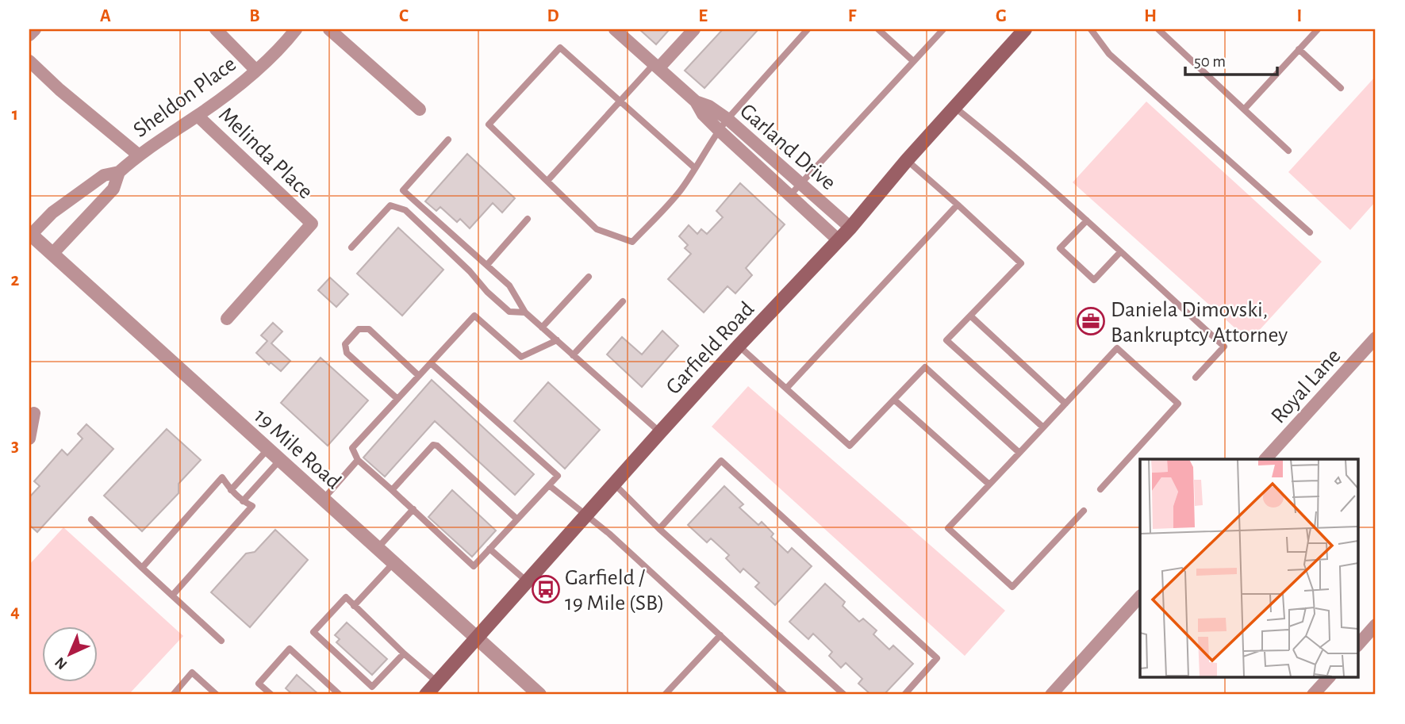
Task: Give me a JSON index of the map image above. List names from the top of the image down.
{
  "streets": {
    "main road": ["Garfield Road"],
    "street": [
      "Sheldon Place",
      "Garland Drive",
      "Melinda Place",
      "Royal Lane",
      "19 Mile Road"
    ]
  },
  "crossings": [
    ["Sheldon Place", "Melinda Place"],
    ["Sheldon Place", "19 Mile Road"],
    ["Garland Drive", "Garfield Road"],
    ["Garfield Road", "19 Mile Road"]
  ],
  "places": {
    "office": ["Daniela Dimovski, Bankruptcy Attorney"],
    "bus stop": ["Garfield / 19 Mile (SB)"]
  },
  "scale_bar": "50 m",
  "north": "bottom left",
  "grid": {
    "columns": [
      "A",
      "B",
      "C",
      "D",
      "E",
      "F",
      "G",
      "H",
      "I"
    ],
    "rows": [
      "1",
      "2",
      "3",
      "4"
    ]
  }
}
